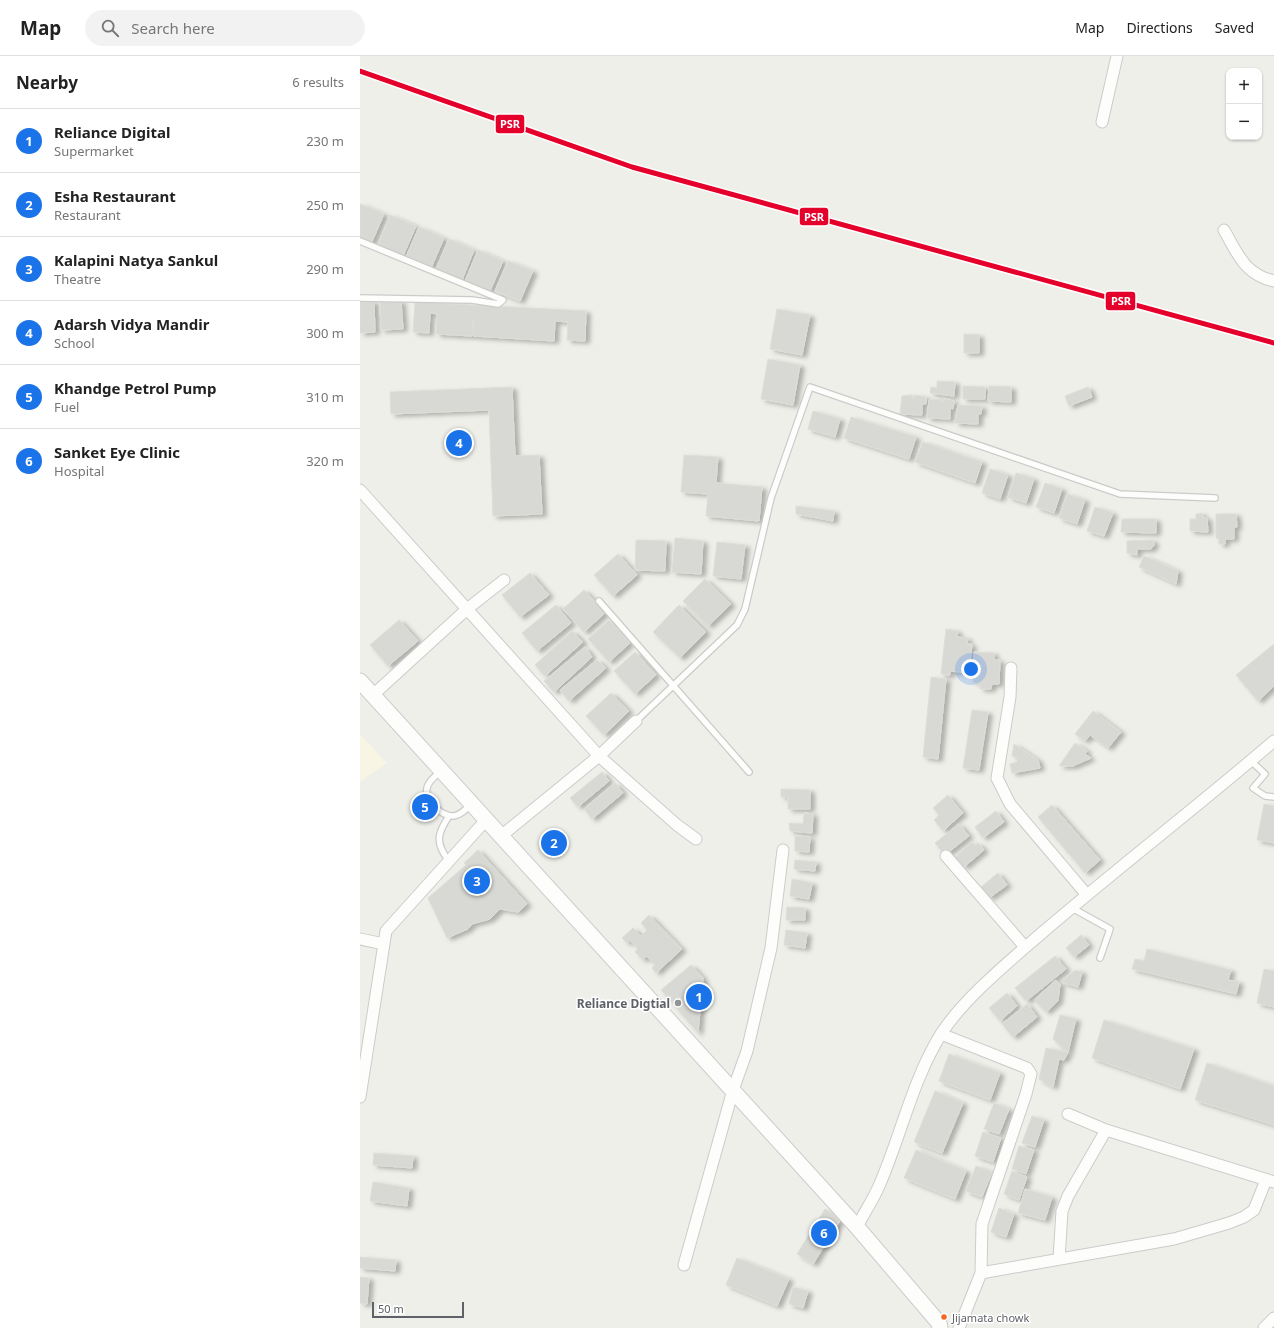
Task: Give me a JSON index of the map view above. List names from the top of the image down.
{
  "places": ["Reliance Digtial", "Jijamata chowk"],
  "lines": ["transit line PSR"],
  "scale_bar": "50 m",
  "page": {
    "header": "Map",
    "search": "Search here",
    "nav": ["Map", "Directions", "Saved"],
    "heading": ["Nearby", "6 results"],
    "map_buttons": ["+", "−"],
    "list": [
      {
        "mark": "1",
        "name": "Reliance Digital",
        "note": "Supermarket",
        "value": "230 m"
      },
      {
        "mark": "2",
        "name": "Esha Restaurant",
        "note": "Restaurant",
        "value": "250 m"
      },
      {
        "mark": "3",
        "name": "Kalapini Natya Sankul",
        "note": "Theatre",
        "value": "290 m"
      },
      {
        "mark": "4",
        "name": "Adarsh Vidya Mandir",
        "note": "School",
        "value": "300 m"
      },
      {
        "mark": "5",
        "name": "Khandge Petrol Pump",
        "note": "Fuel",
        "value": "310 m"
      },
      {
        "mark": "6",
        "name": "Sanket Eye Clinic",
        "note": "Hospital",
        "value": "320 m"
      }
    ],
    "pins": [
      "4",
      "5",
      "2",
      "3",
      "1",
      "6"
    ],
    "scale": "50 m"
  }
}
